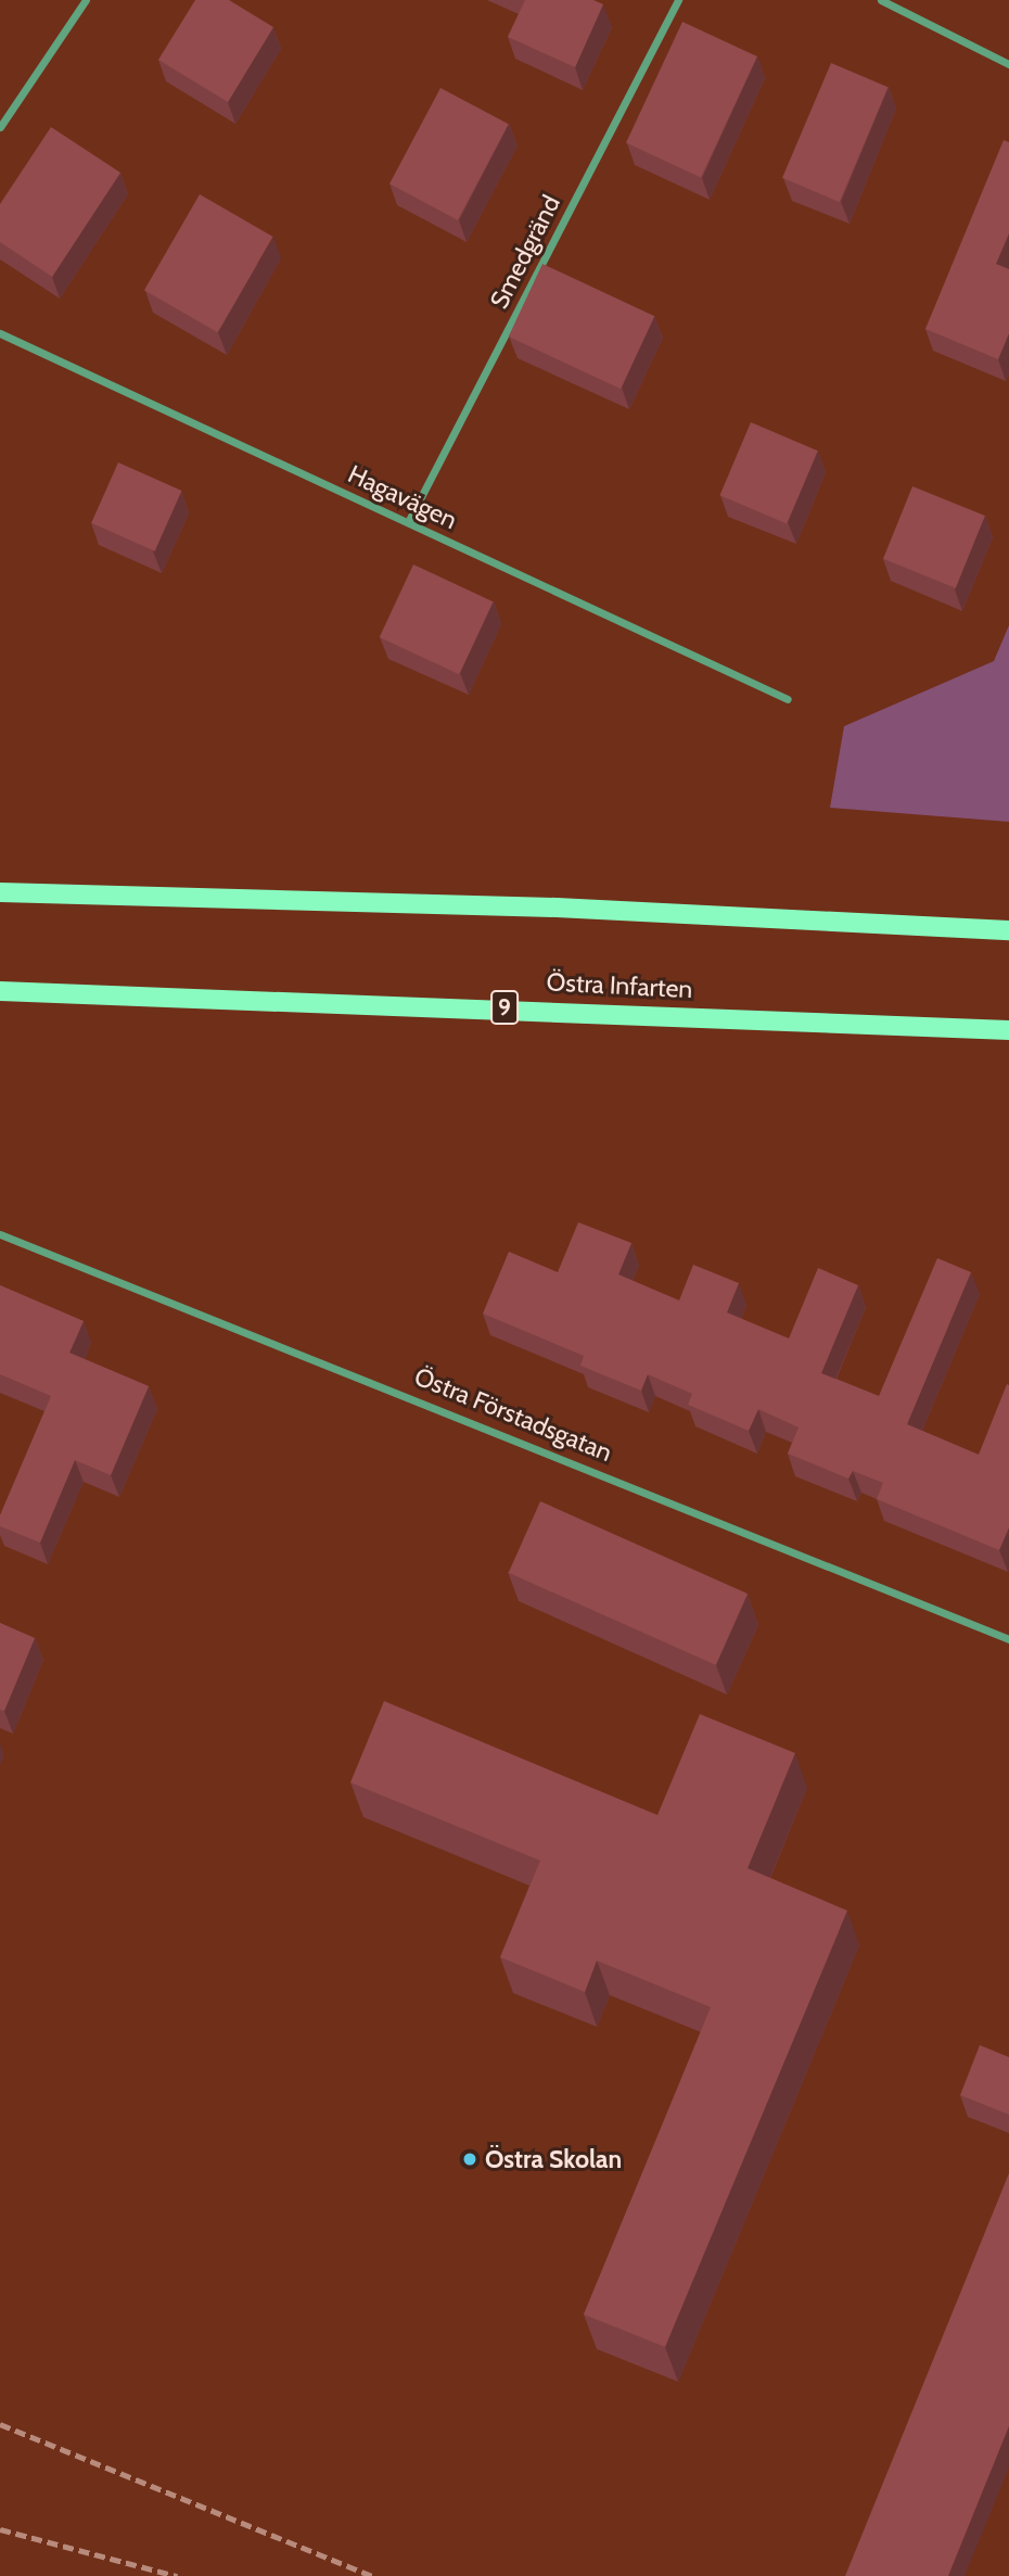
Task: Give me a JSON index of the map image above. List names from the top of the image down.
{
  "streets": {
    "main road": ["Östra Infarten", "9"],
    "street": ["Smedgränd", "Hagavägen", "Östra Förstadsgatan"]
  },
  "crossings": [
    ["Smedgränd", "Hagavägen"]
  ],
  "places": ["Östra Skolan"]
}
